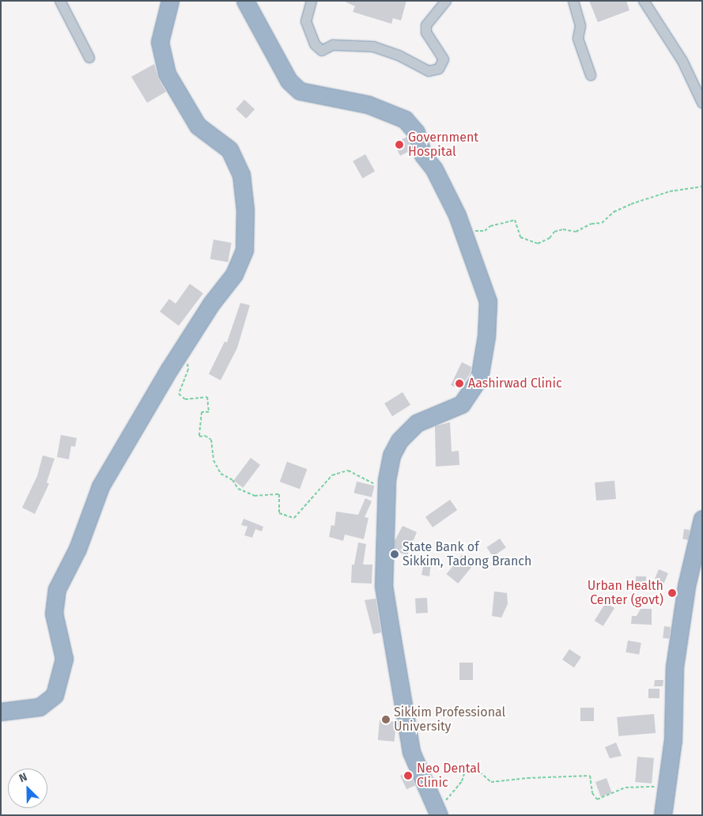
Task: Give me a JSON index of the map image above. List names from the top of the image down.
{
  "places": [
    "Government Hospital",
    "Aashirwad Clinic",
    "State Bank of Sikkim, Tadong Branch",
    "Urban Health Center (govt)",
    "Sikkim Professional University",
    "Neo Dental Clinic"
  ],
  "north": "top left"
}
